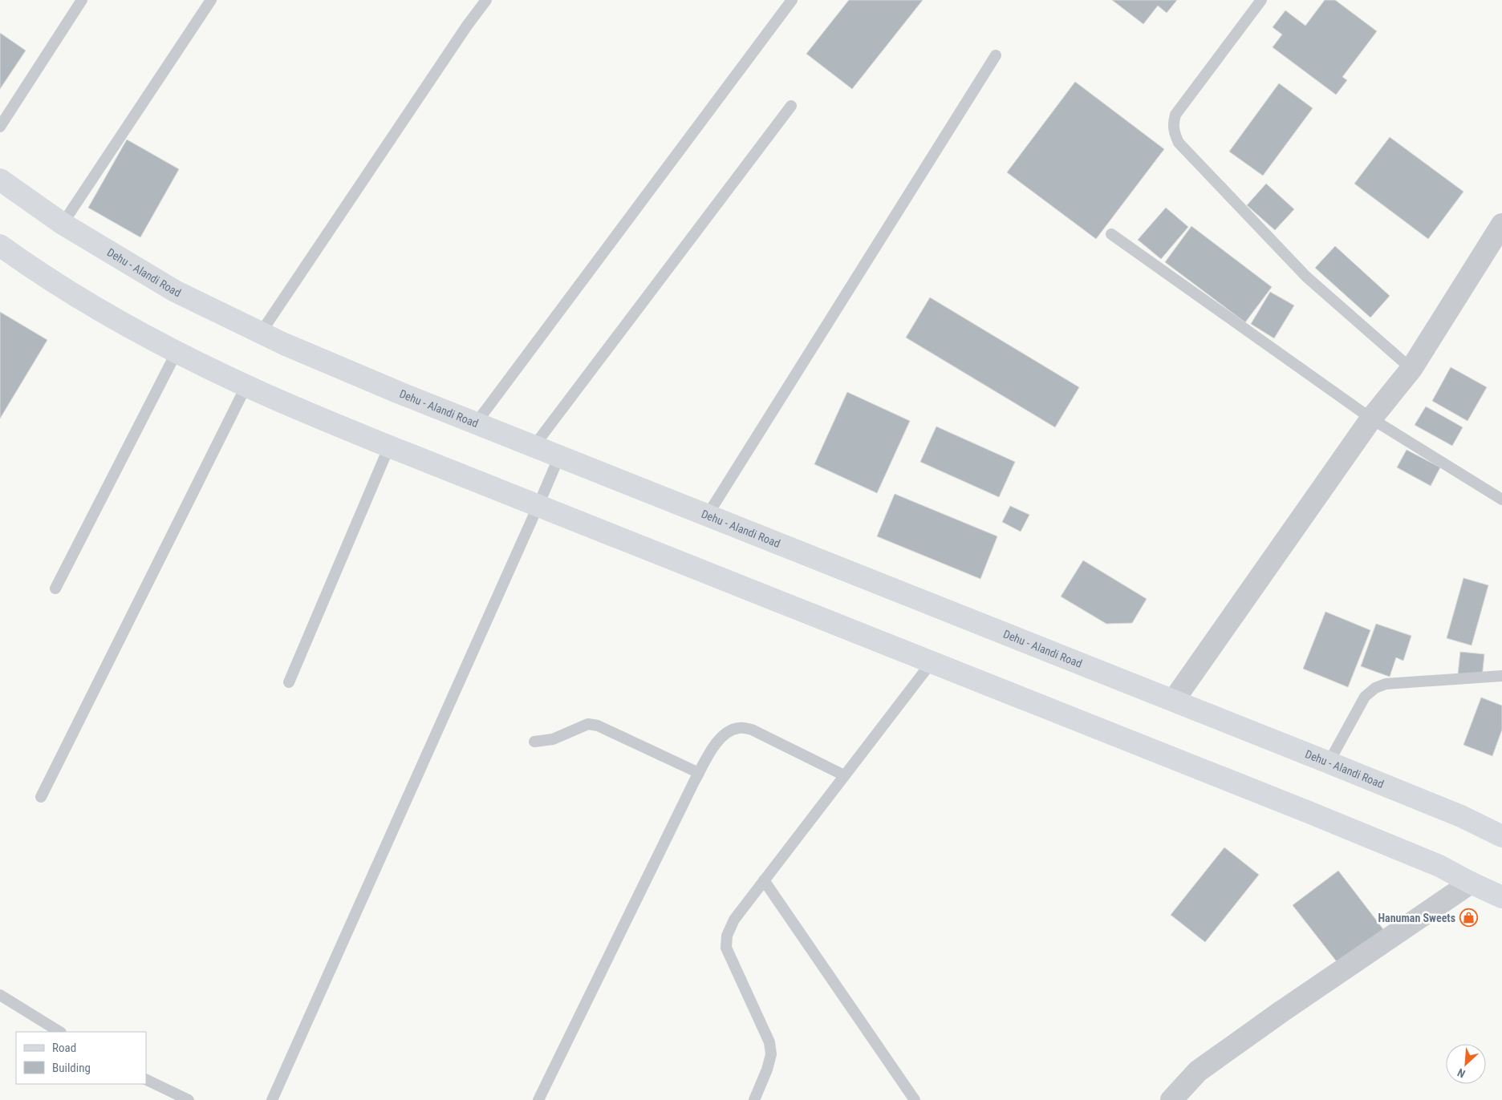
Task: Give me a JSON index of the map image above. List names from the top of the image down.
{
  "streets": {
    "main road": ["Dehu - Alandi Road"]
  },
  "places": {
    "shop": ["Hanuman Sweets"]
  },
  "legend": ["Road", "Building"],
  "north": "bottom left"
}
